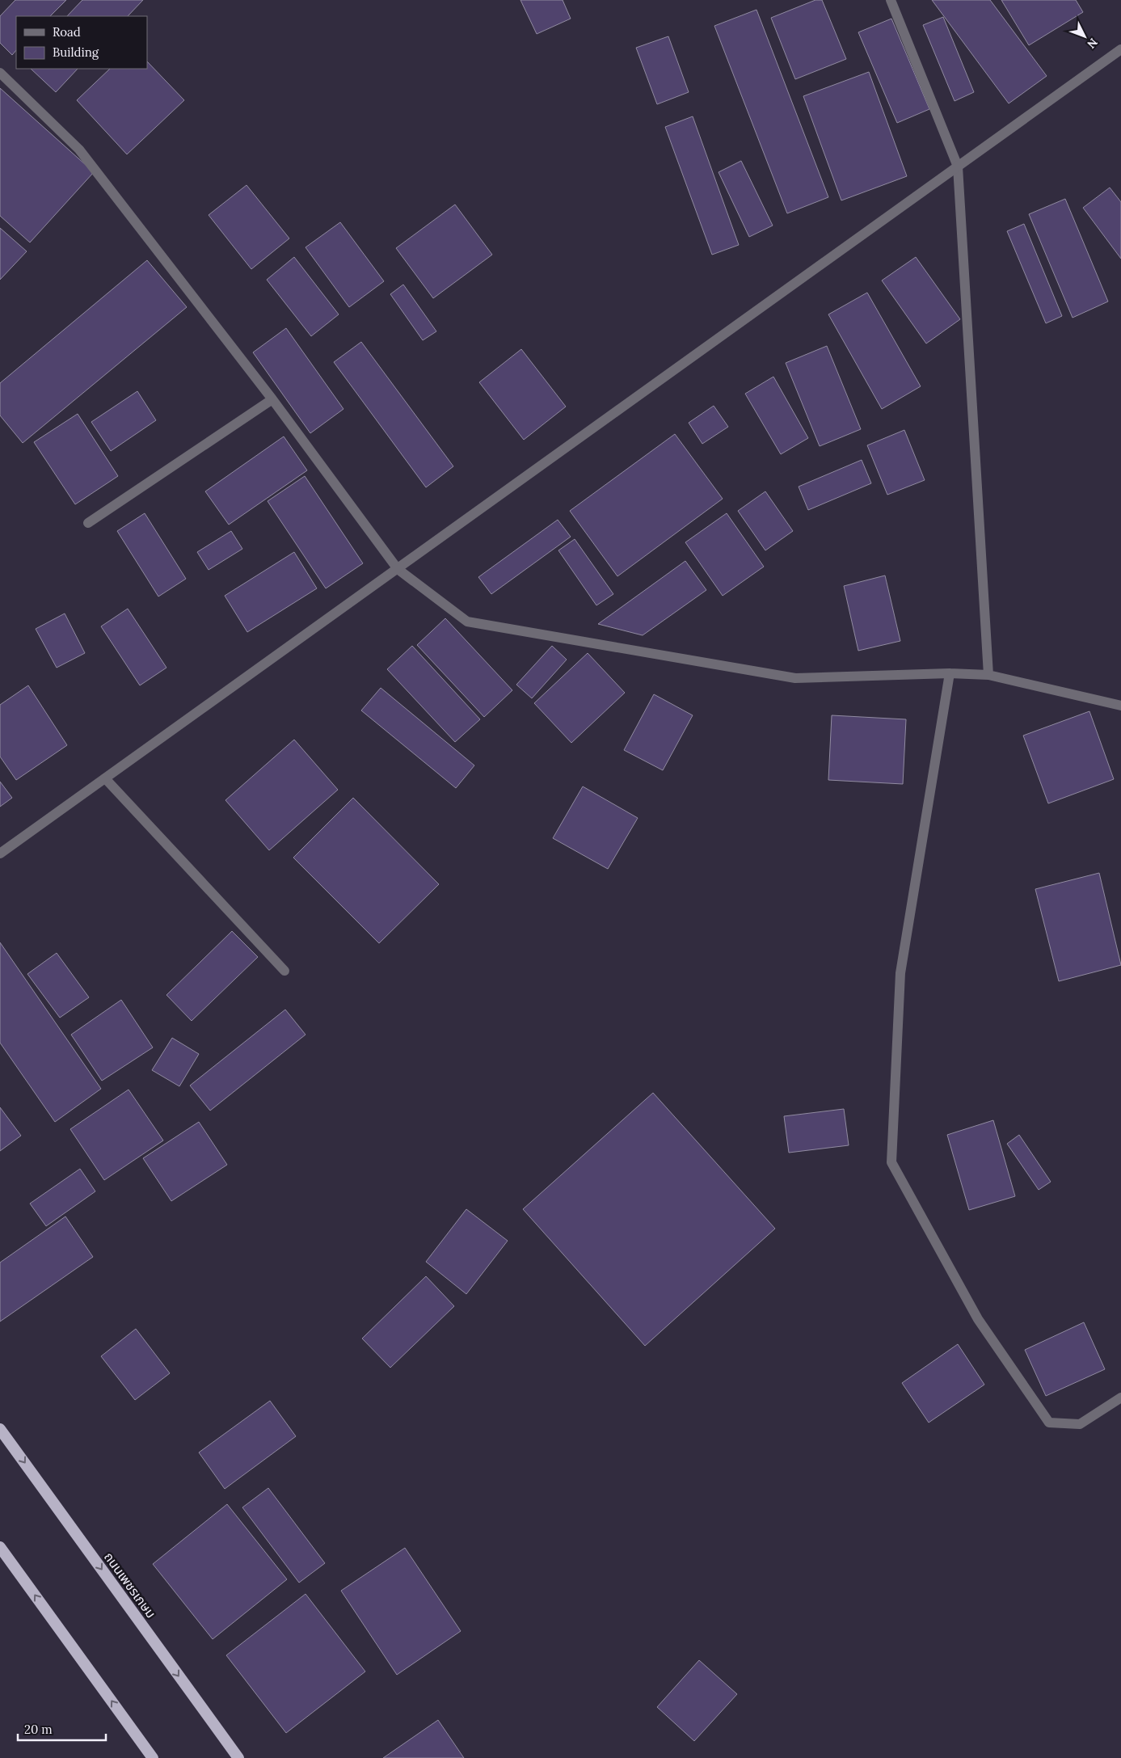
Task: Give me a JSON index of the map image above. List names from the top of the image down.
{
  "streets": {
    "highway": ["ถนนเพชรเกษม"]
  },
  "legend": ["Road", "Building"],
  "scale_bar": "20 m",
  "north": "bottom right"
}
